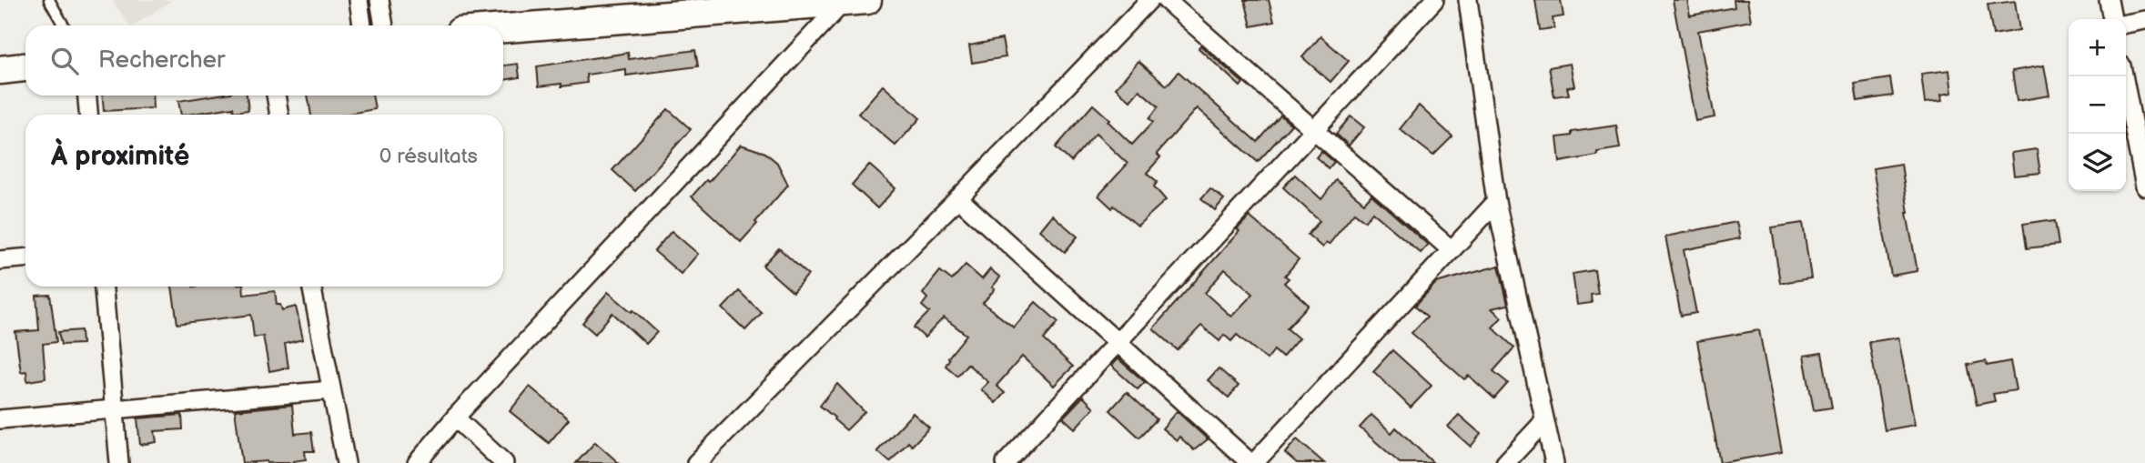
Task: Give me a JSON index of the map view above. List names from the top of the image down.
{
  "page": {
    "map_buttons": ["+", "−"],
    "search": "Rechercher",
    "heading": ["À proximité", "0 résultats"]
  }
}
